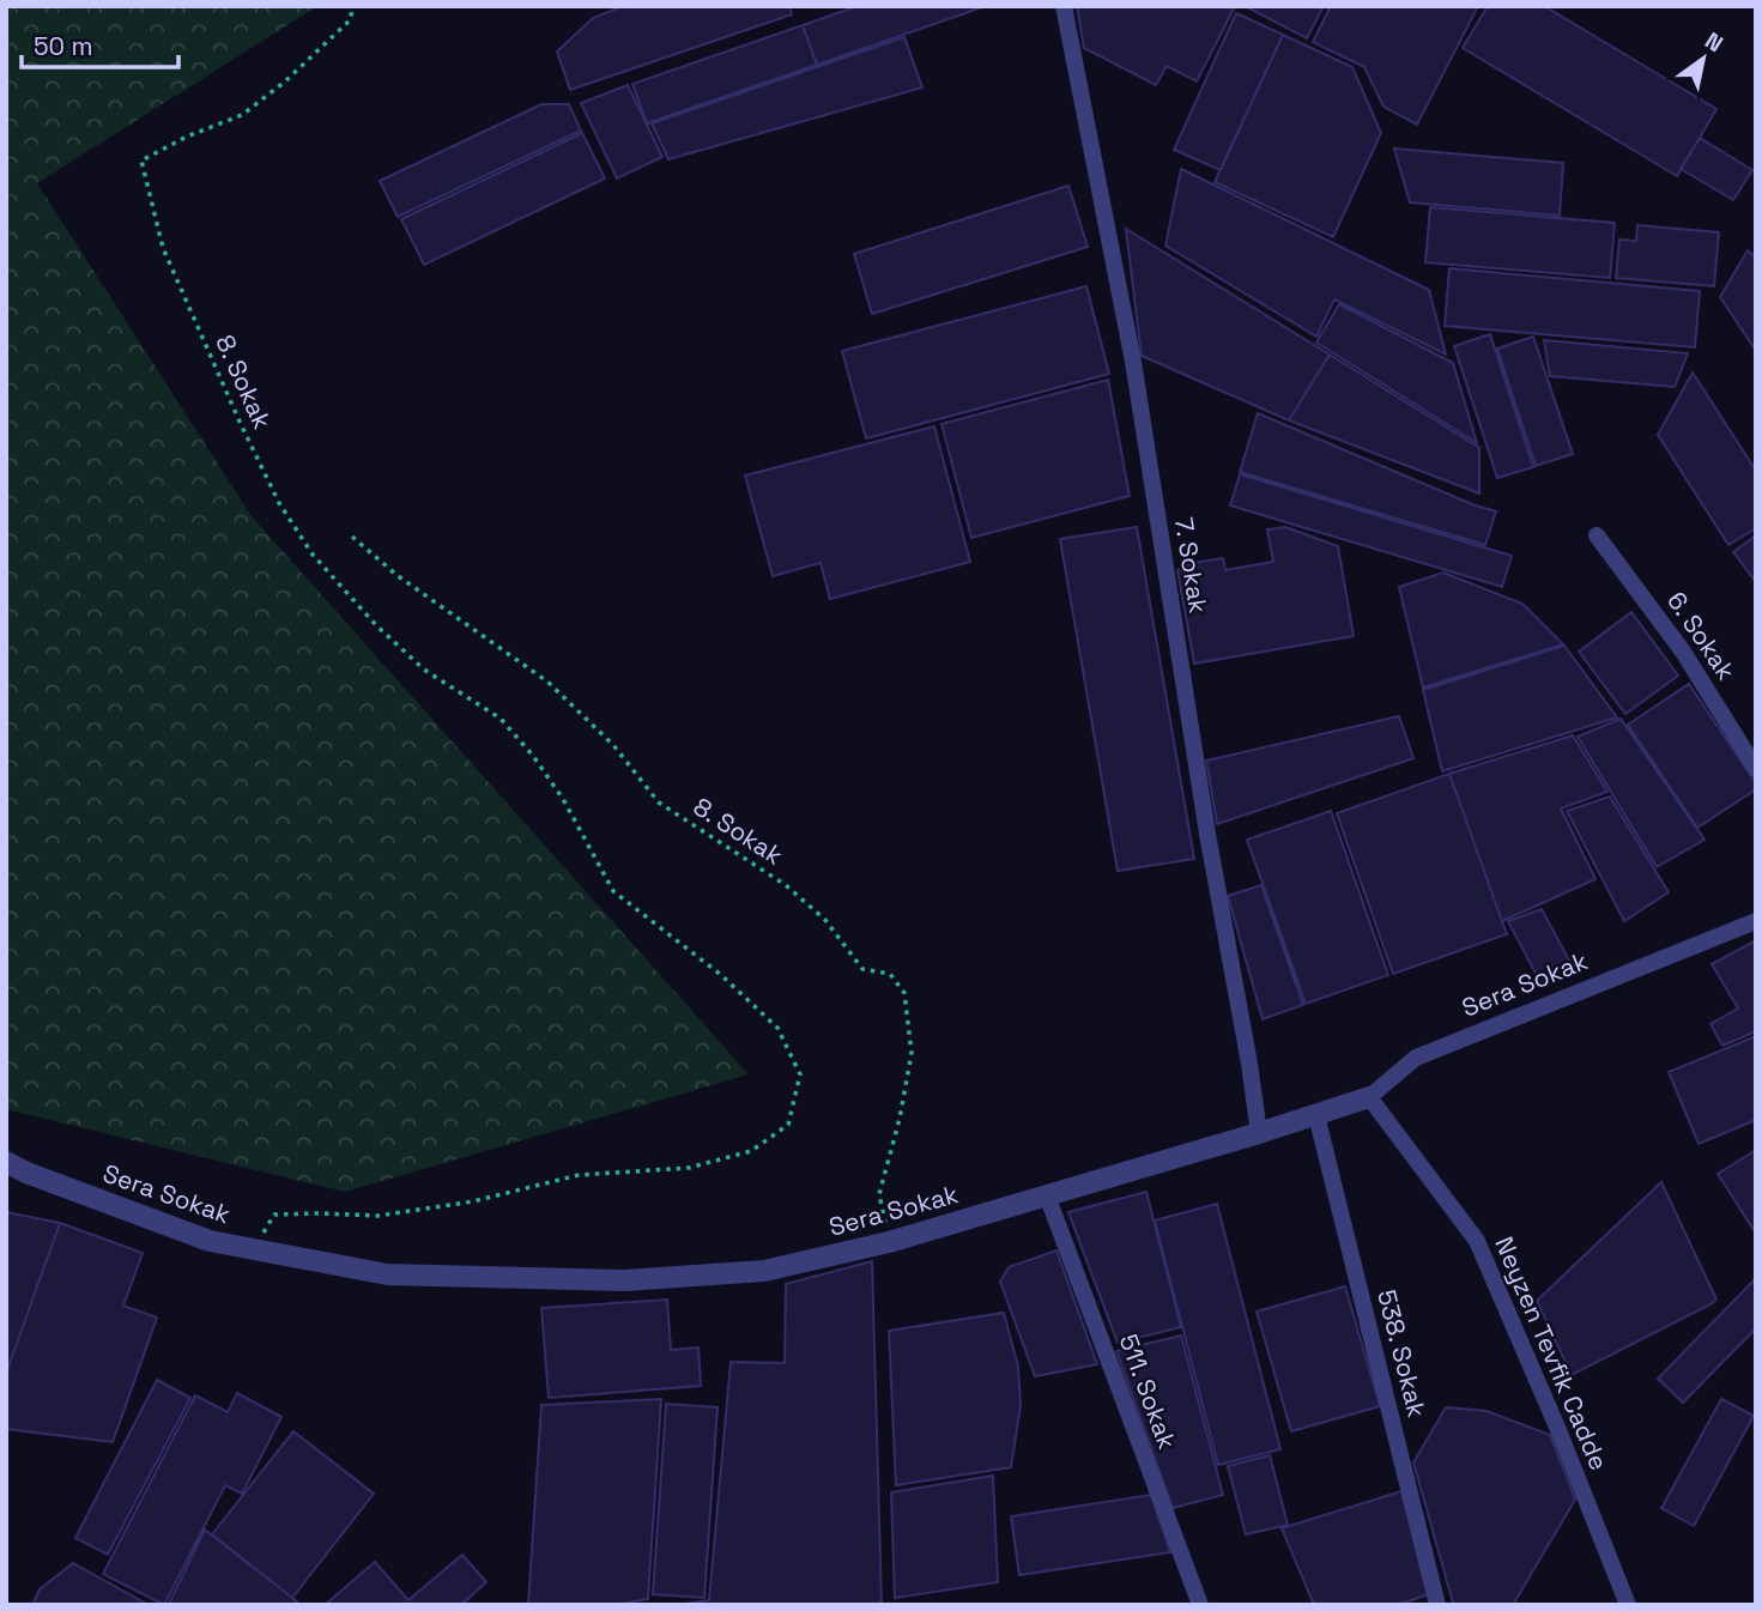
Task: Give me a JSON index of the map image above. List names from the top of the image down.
{
  "streets": {
    "street": [
      "7. Sokak",
      "6. Sokak",
      "Sera Sokak",
      "538. Sokak",
      "Neyzen Tevfik Cadde",
      "511. Sokak"
    ],
    "path": ["8. Sokak"]
  },
  "crossings": [
    ["8. Sokak", "Sera Sokak"],
    ["7. Sokak", "Sera Sokak"],
    ["Sera Sokak", "538. Sokak"],
    ["Sera Sokak", "Neyzen Tevfik Cadde"],
    ["Sera Sokak", "511. Sokak"]
  ],
  "scale_bar": "50 m",
  "north": "top right"
}
